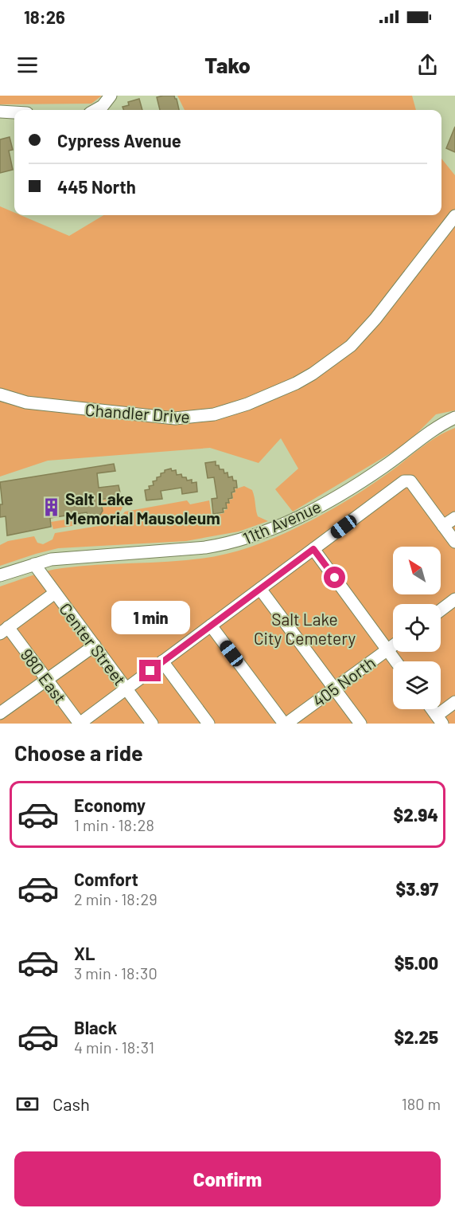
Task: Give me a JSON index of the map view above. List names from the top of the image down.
{
  "streets": {
    "street": [
      "Chandler Drive",
      "11th Avenue",
      "Center Street",
      "980 East",
      "405 North"
    ]
  },
  "crossings": [
    ["11th Avenue", "Center Street"]
  ],
  "parks": ["Salt Lake City Cemetery"],
  "places": {
    "building": ["Salt Lake Memorial Mausoleum"]
  },
  "north": "top left",
  "page": {
    "status": "18:26",
    "header": "Tako",
    "banner": ["Cypress Avenue", "445 North"],
    "bubble": "1 min",
    "heading": "Choose a ride",
    "list": [
      {
        "name": "Economy",
        "note": "1 min · 18:28",
        "value": "$2.94"
      },
      {
        "name": "Comfort",
        "note": "2 min · 18:29",
        "value": "$3.97"
      },
      {
        "name": "XL",
        "note": "3 min · 18:30",
        "value": "$5.00"
      },
      {
        "name": "Black",
        "note": "4 min · 18:31",
        "value": "$2.25"
      }
    ],
    "pay": ["Cash", "180 m"],
    "buttons": "Confirm"
  }
}
